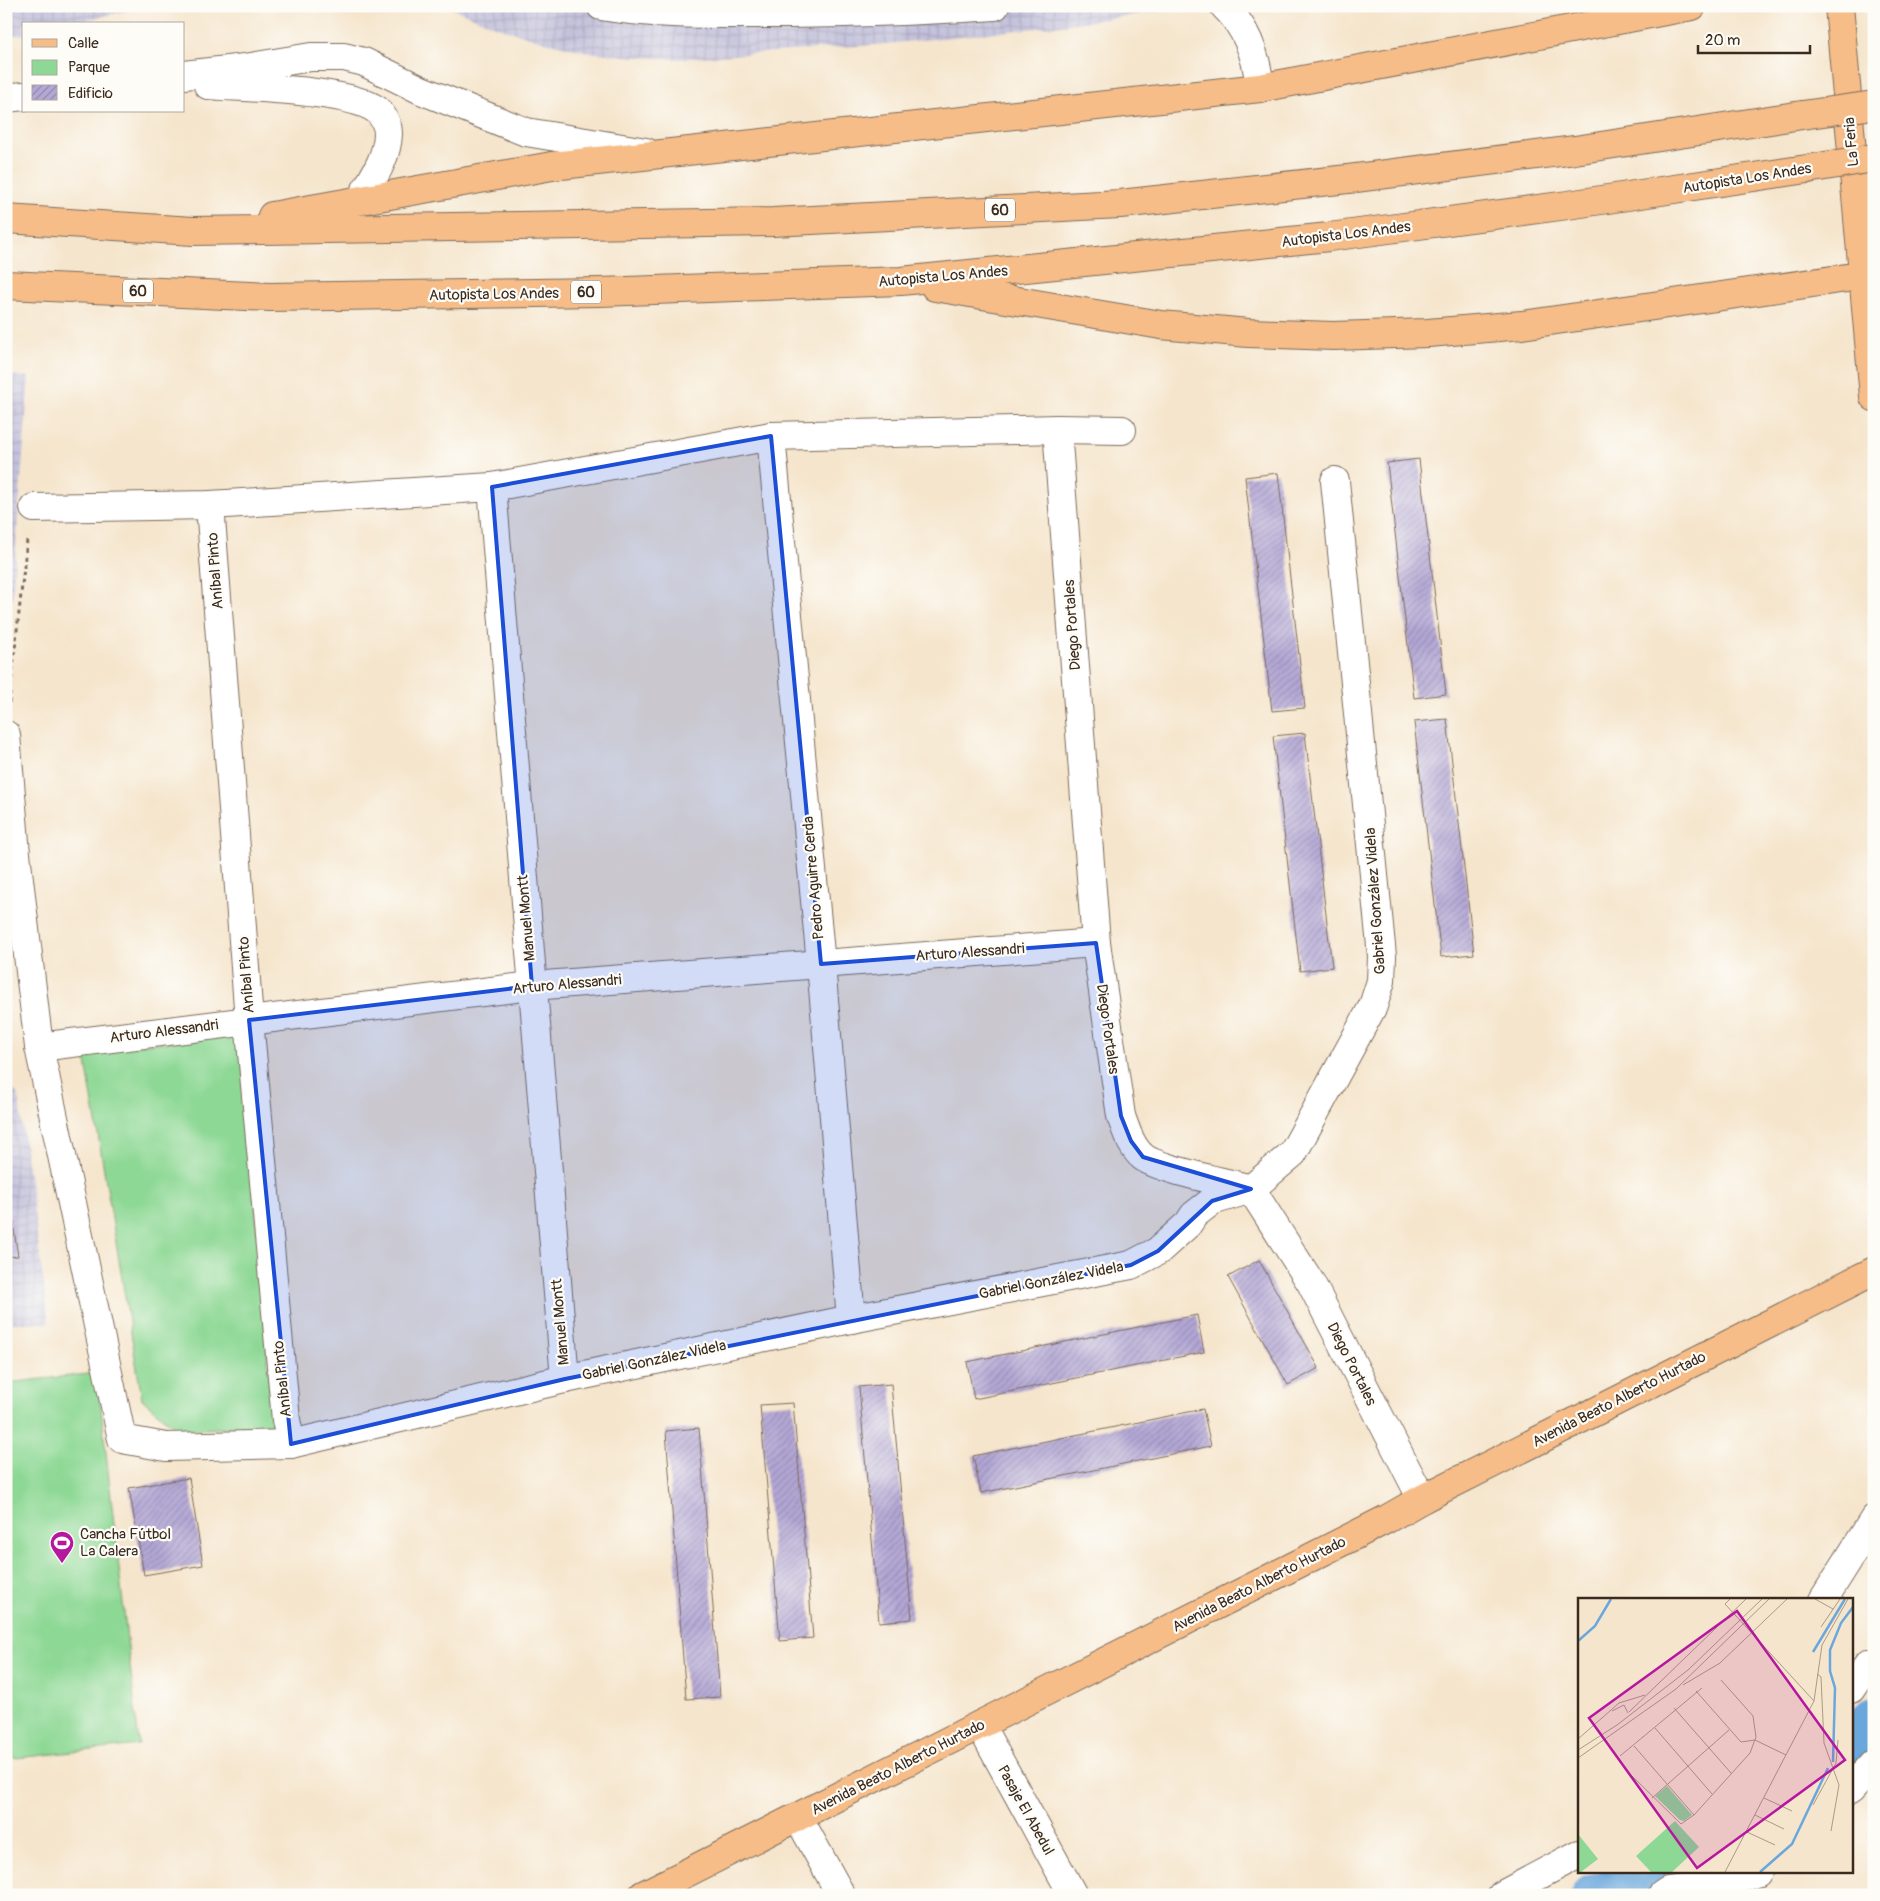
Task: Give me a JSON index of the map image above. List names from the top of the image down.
{
  "streets": {
    "main road": [
      "La Feria",
      "Autopista Los Andes",
      "60",
      "Avenida Beato Alberto Hurtado"
    ],
    "street": [
      "Aníbal Pinto",
      "Diego Portales",
      "Pedro Aguirre Cerda",
      "Gabriel González Videla",
      "Manuel Montt",
      "Arturo Alessandri",
      "Pasaje El Abedul"
    ]
  },
  "crossings": [
    ["Aníbal Pinto", "Gabriel González Videla"],
    ["Aníbal Pinto", "Arturo Alessandri"],
    ["Diego Portales", "Gabriel González Videla"],
    ["Diego Portales", "Arturo Alessandri"],
    ["Diego Portales", "Avenida Beato Alberto Hurtado"],
    ["Pedro Aguirre Cerda", "Gabriel González Videla"],
    ["Pedro Aguirre Cerda", "Arturo Alessandri"],
    ["Gabriel González Videla", "Manuel Montt"],
    ["Gabriel González Videla", "Arturo Alessandri"],
    ["Manuel Montt", "Arturo Alessandri"],
    ["Avenida Beato Alberto Hurtado", "Pasaje El Abedul"]
  ],
  "places": {
    "sports": ["Cancha Fútbol La Calera"]
  },
  "legend": ["Calle", "Parque", "Edificio"],
  "scale_bar": "20 m"
}
